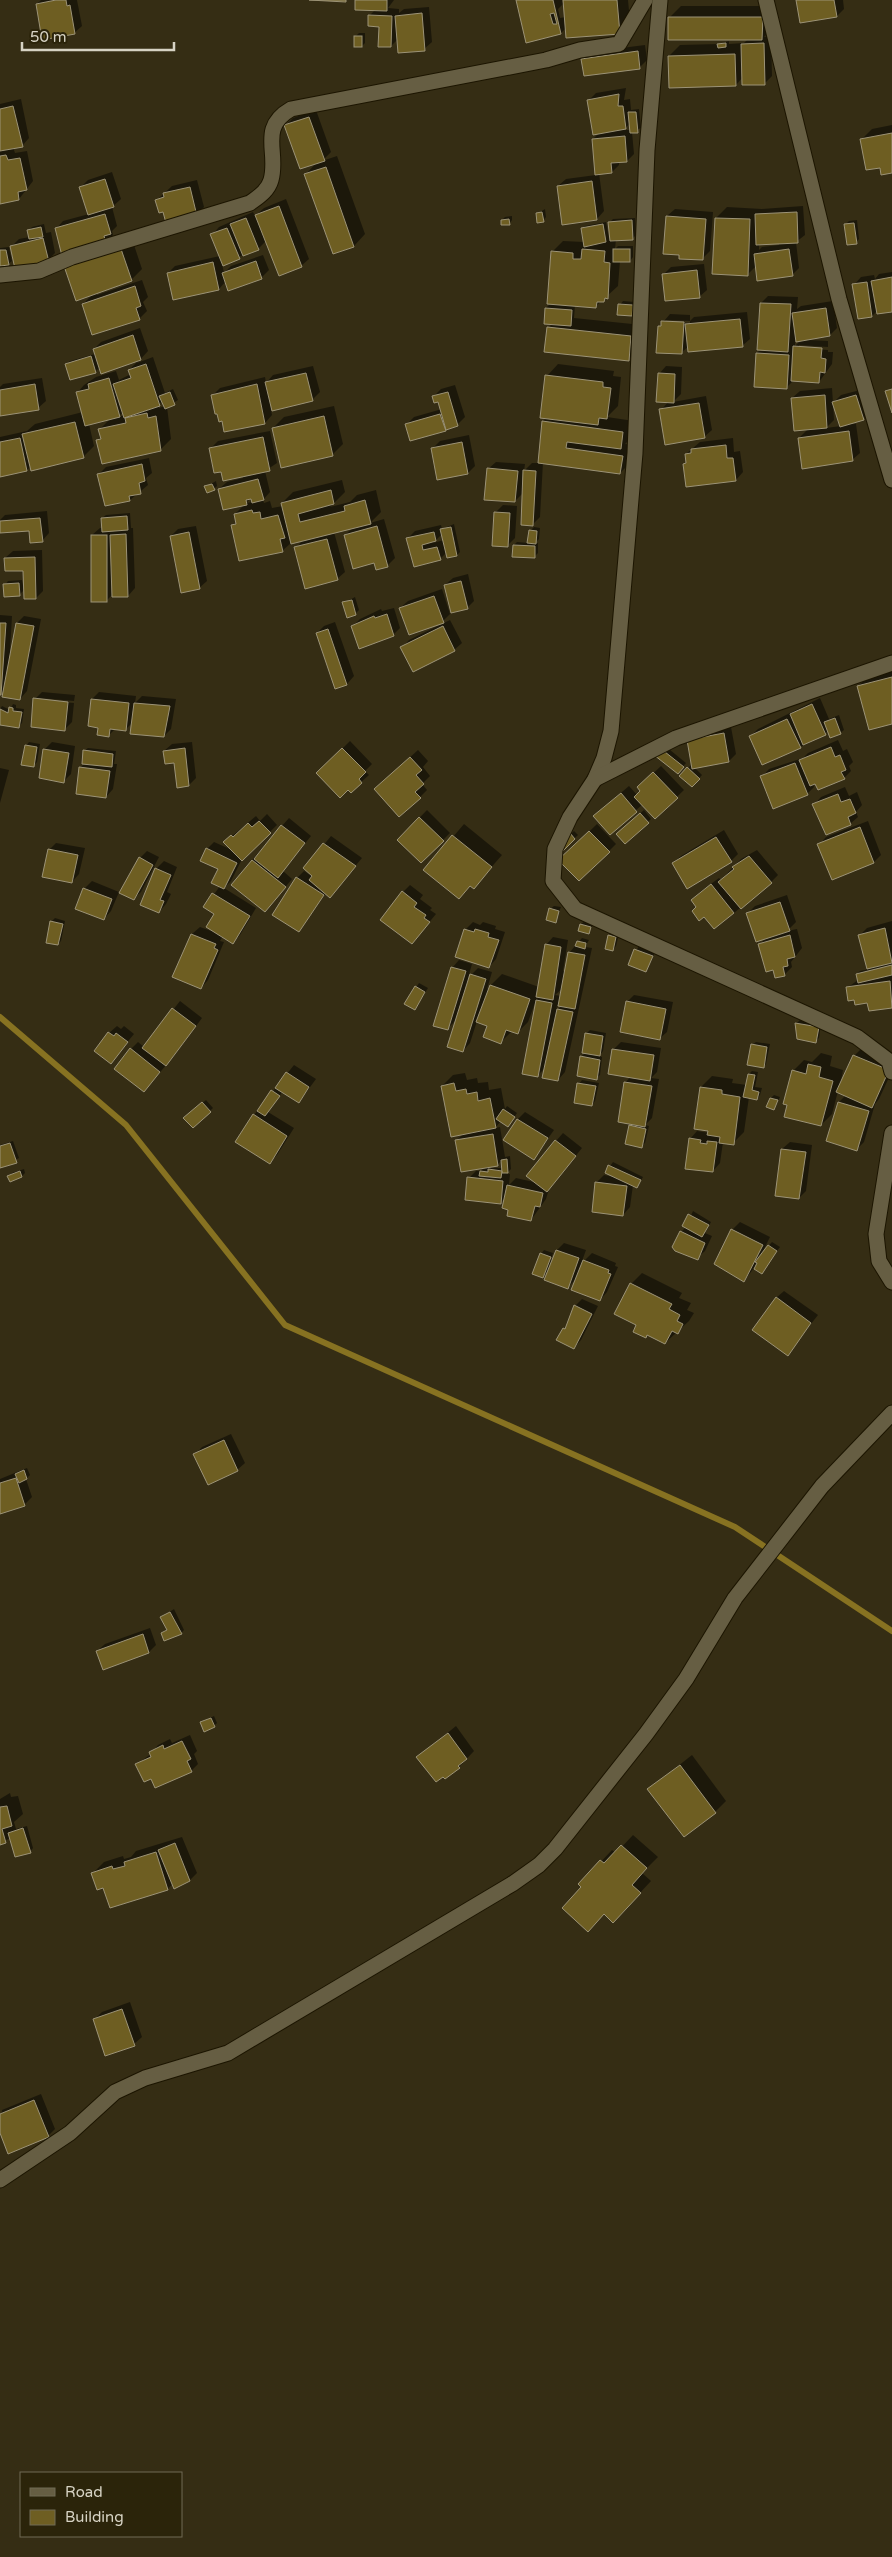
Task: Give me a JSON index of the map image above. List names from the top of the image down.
{
  "legend": ["Road", "Building"],
  "scale_bar": "50 m"
}
